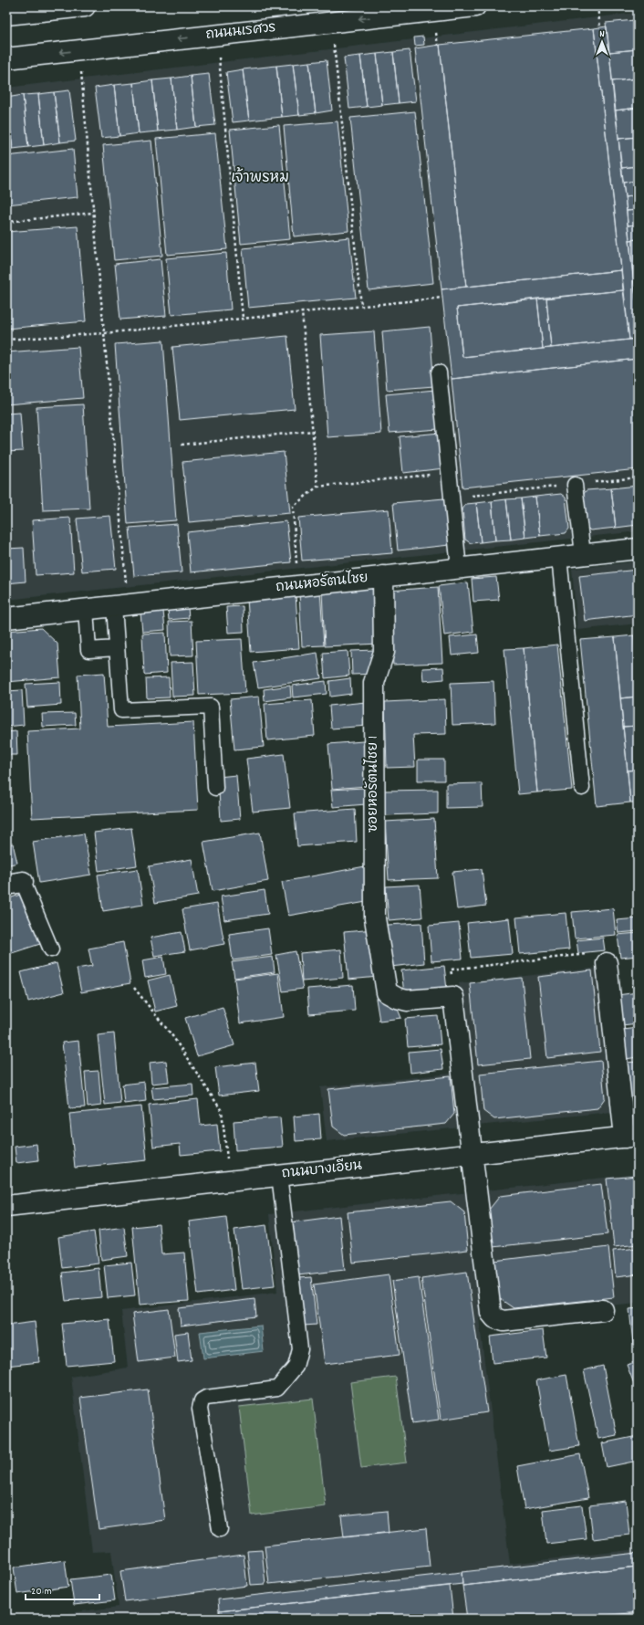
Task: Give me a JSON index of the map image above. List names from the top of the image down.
{
  "streets": {
    "street": [
      "ถนนนเรศวร",
      "ถนนหอรัตนไชย",
      "ซอยหอรัตนไชย 1",
      "ถนนบางเอียน"
    ]
  },
  "crossings": [
    ["ถนนหอรัตนไชย", "ซอยหอรัตนไชย 1"]
  ],
  "one_way": ["ถนนนเรศวร"],
  "districts": ["เจ้าพรหม"],
  "scale_bar": "20 m",
  "north": "top"
}
